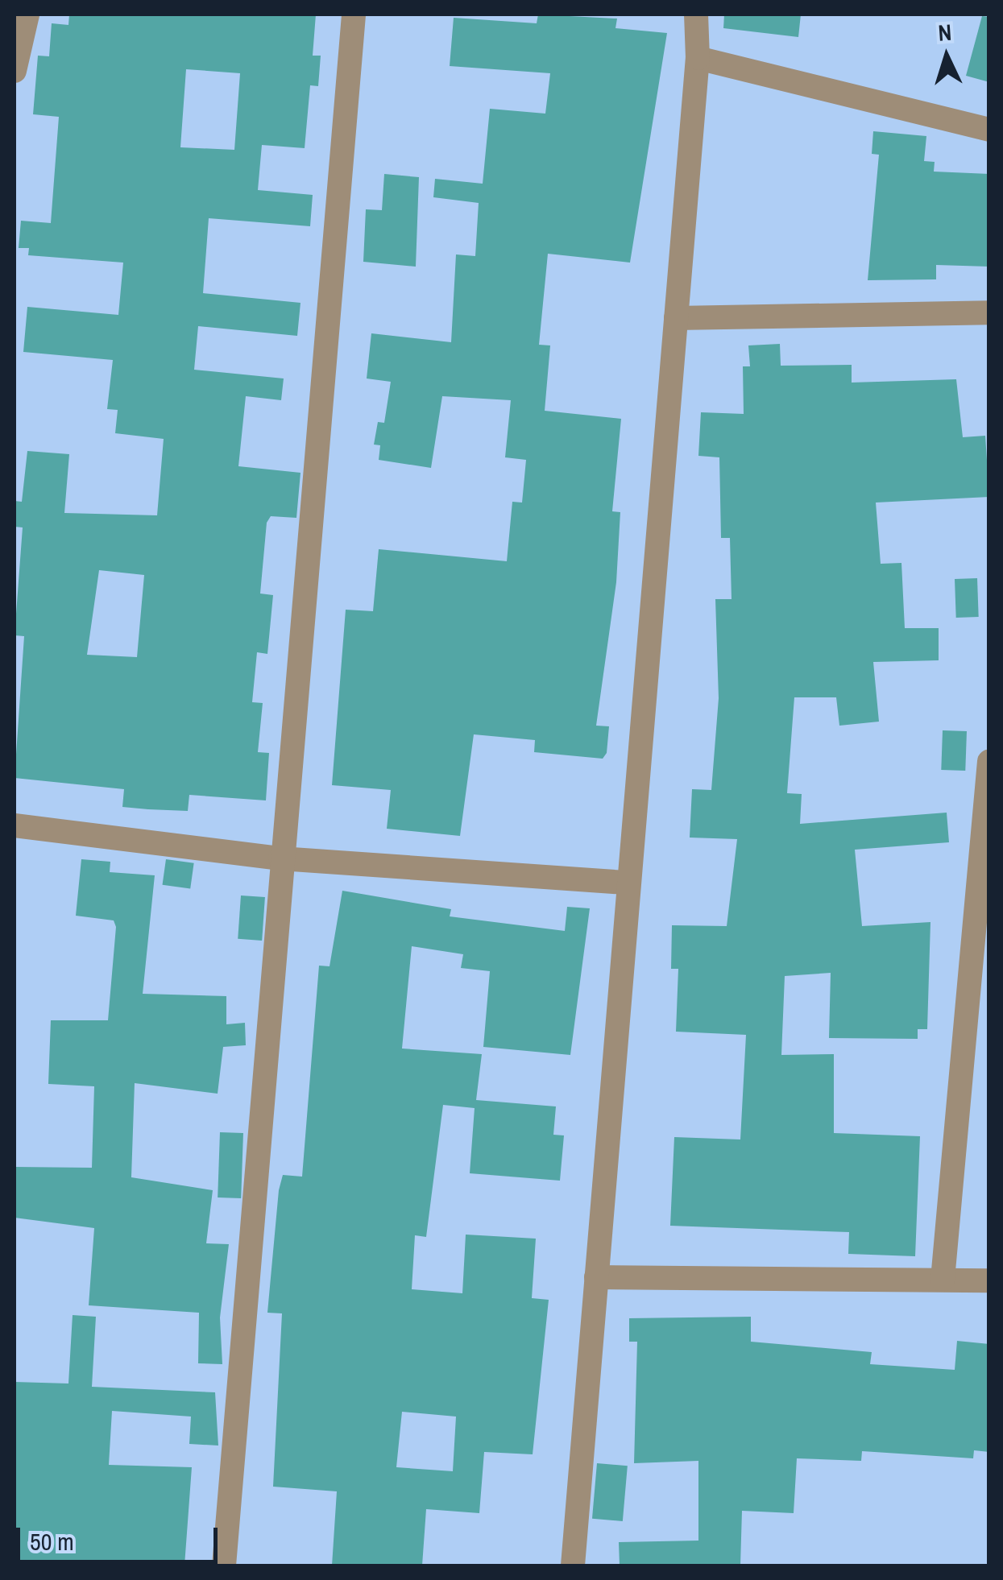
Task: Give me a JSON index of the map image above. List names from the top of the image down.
{
  "scale_bar": "50 m",
  "north": "top"
}
